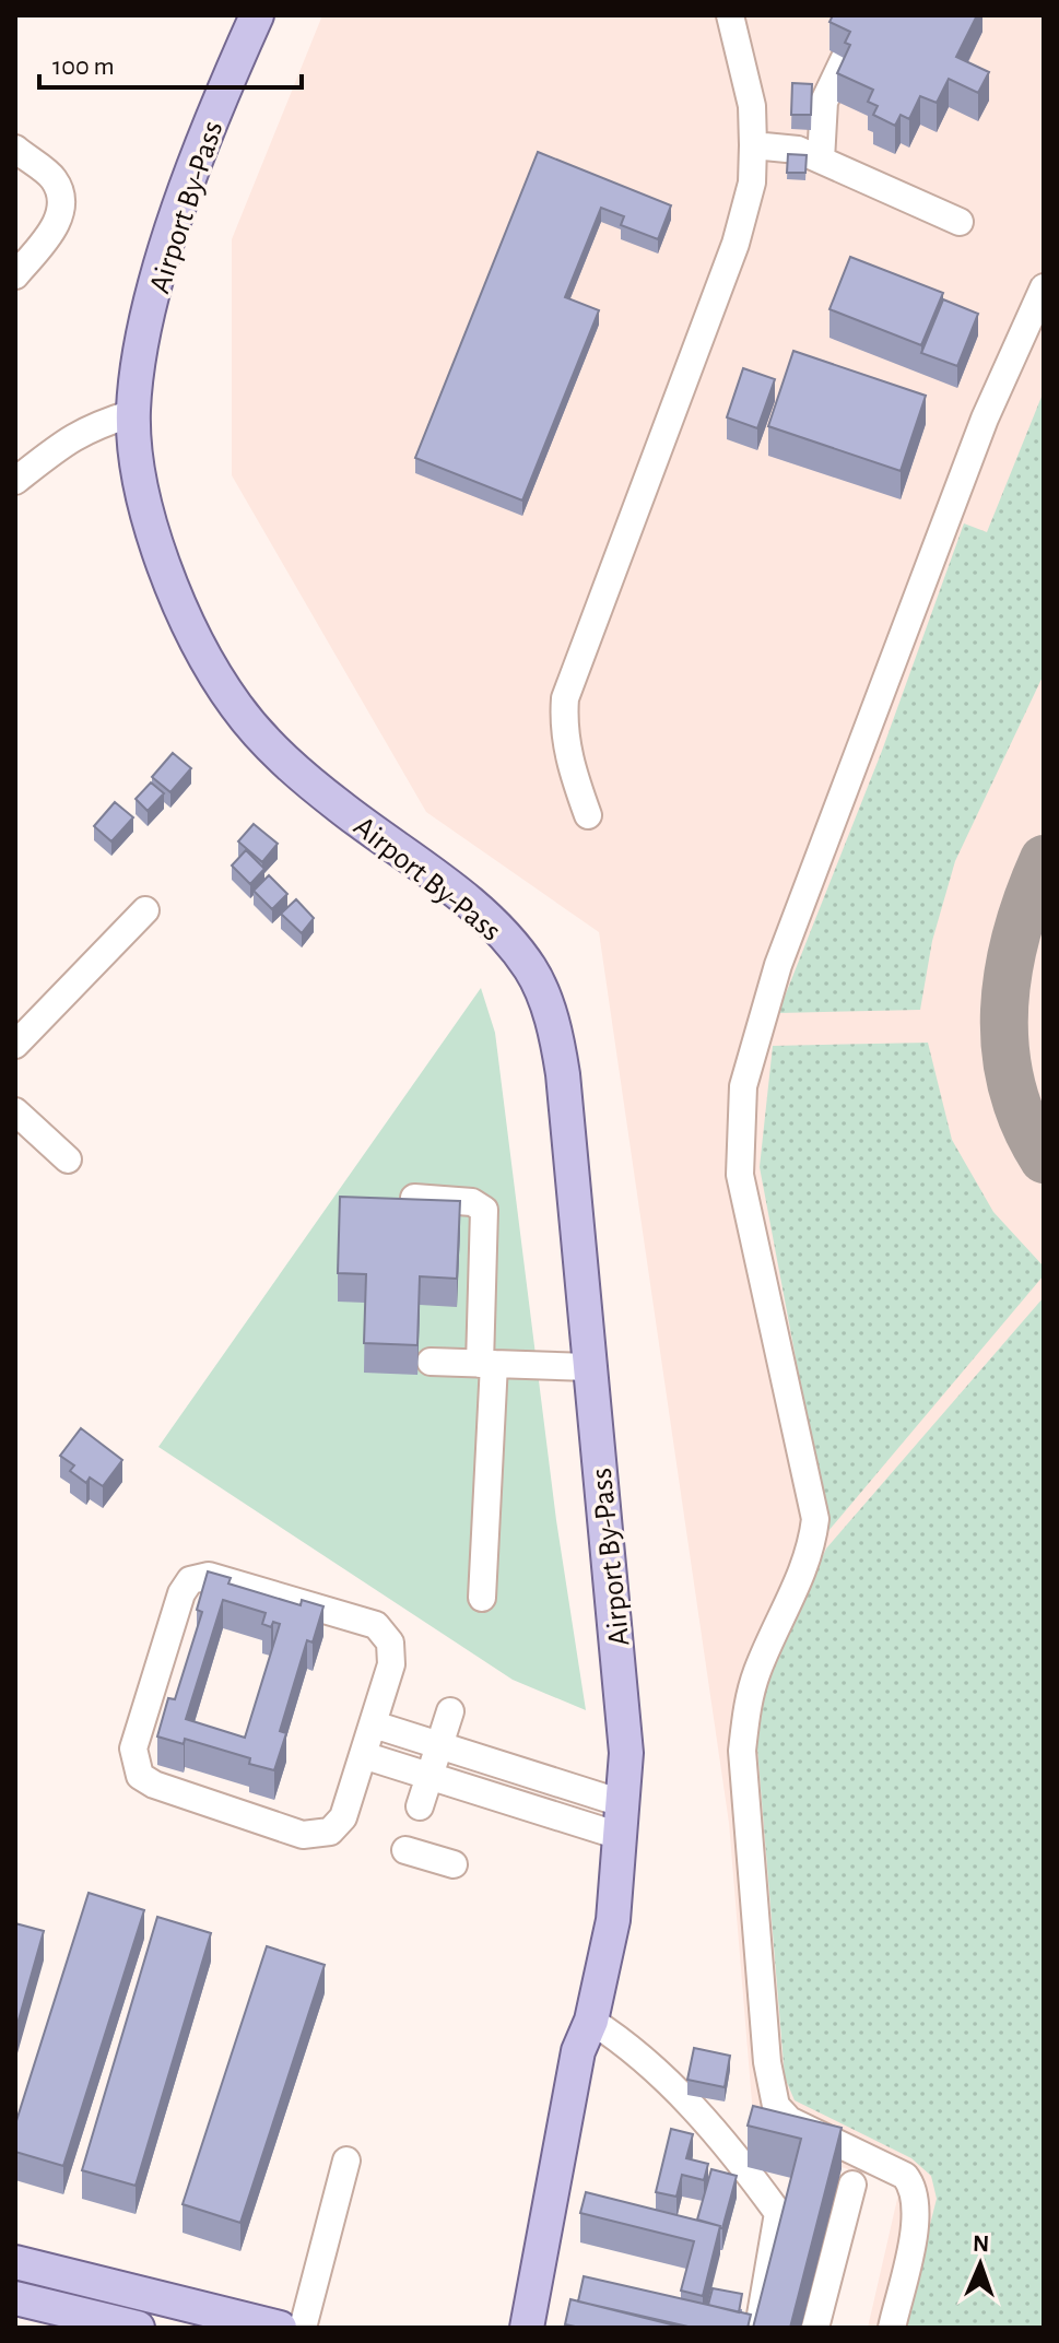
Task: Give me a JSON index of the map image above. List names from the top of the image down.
{
  "streets": {
    "main road": ["Airport By-Pass"]
  },
  "scale_bar": "100 m",
  "north": "top"
}
